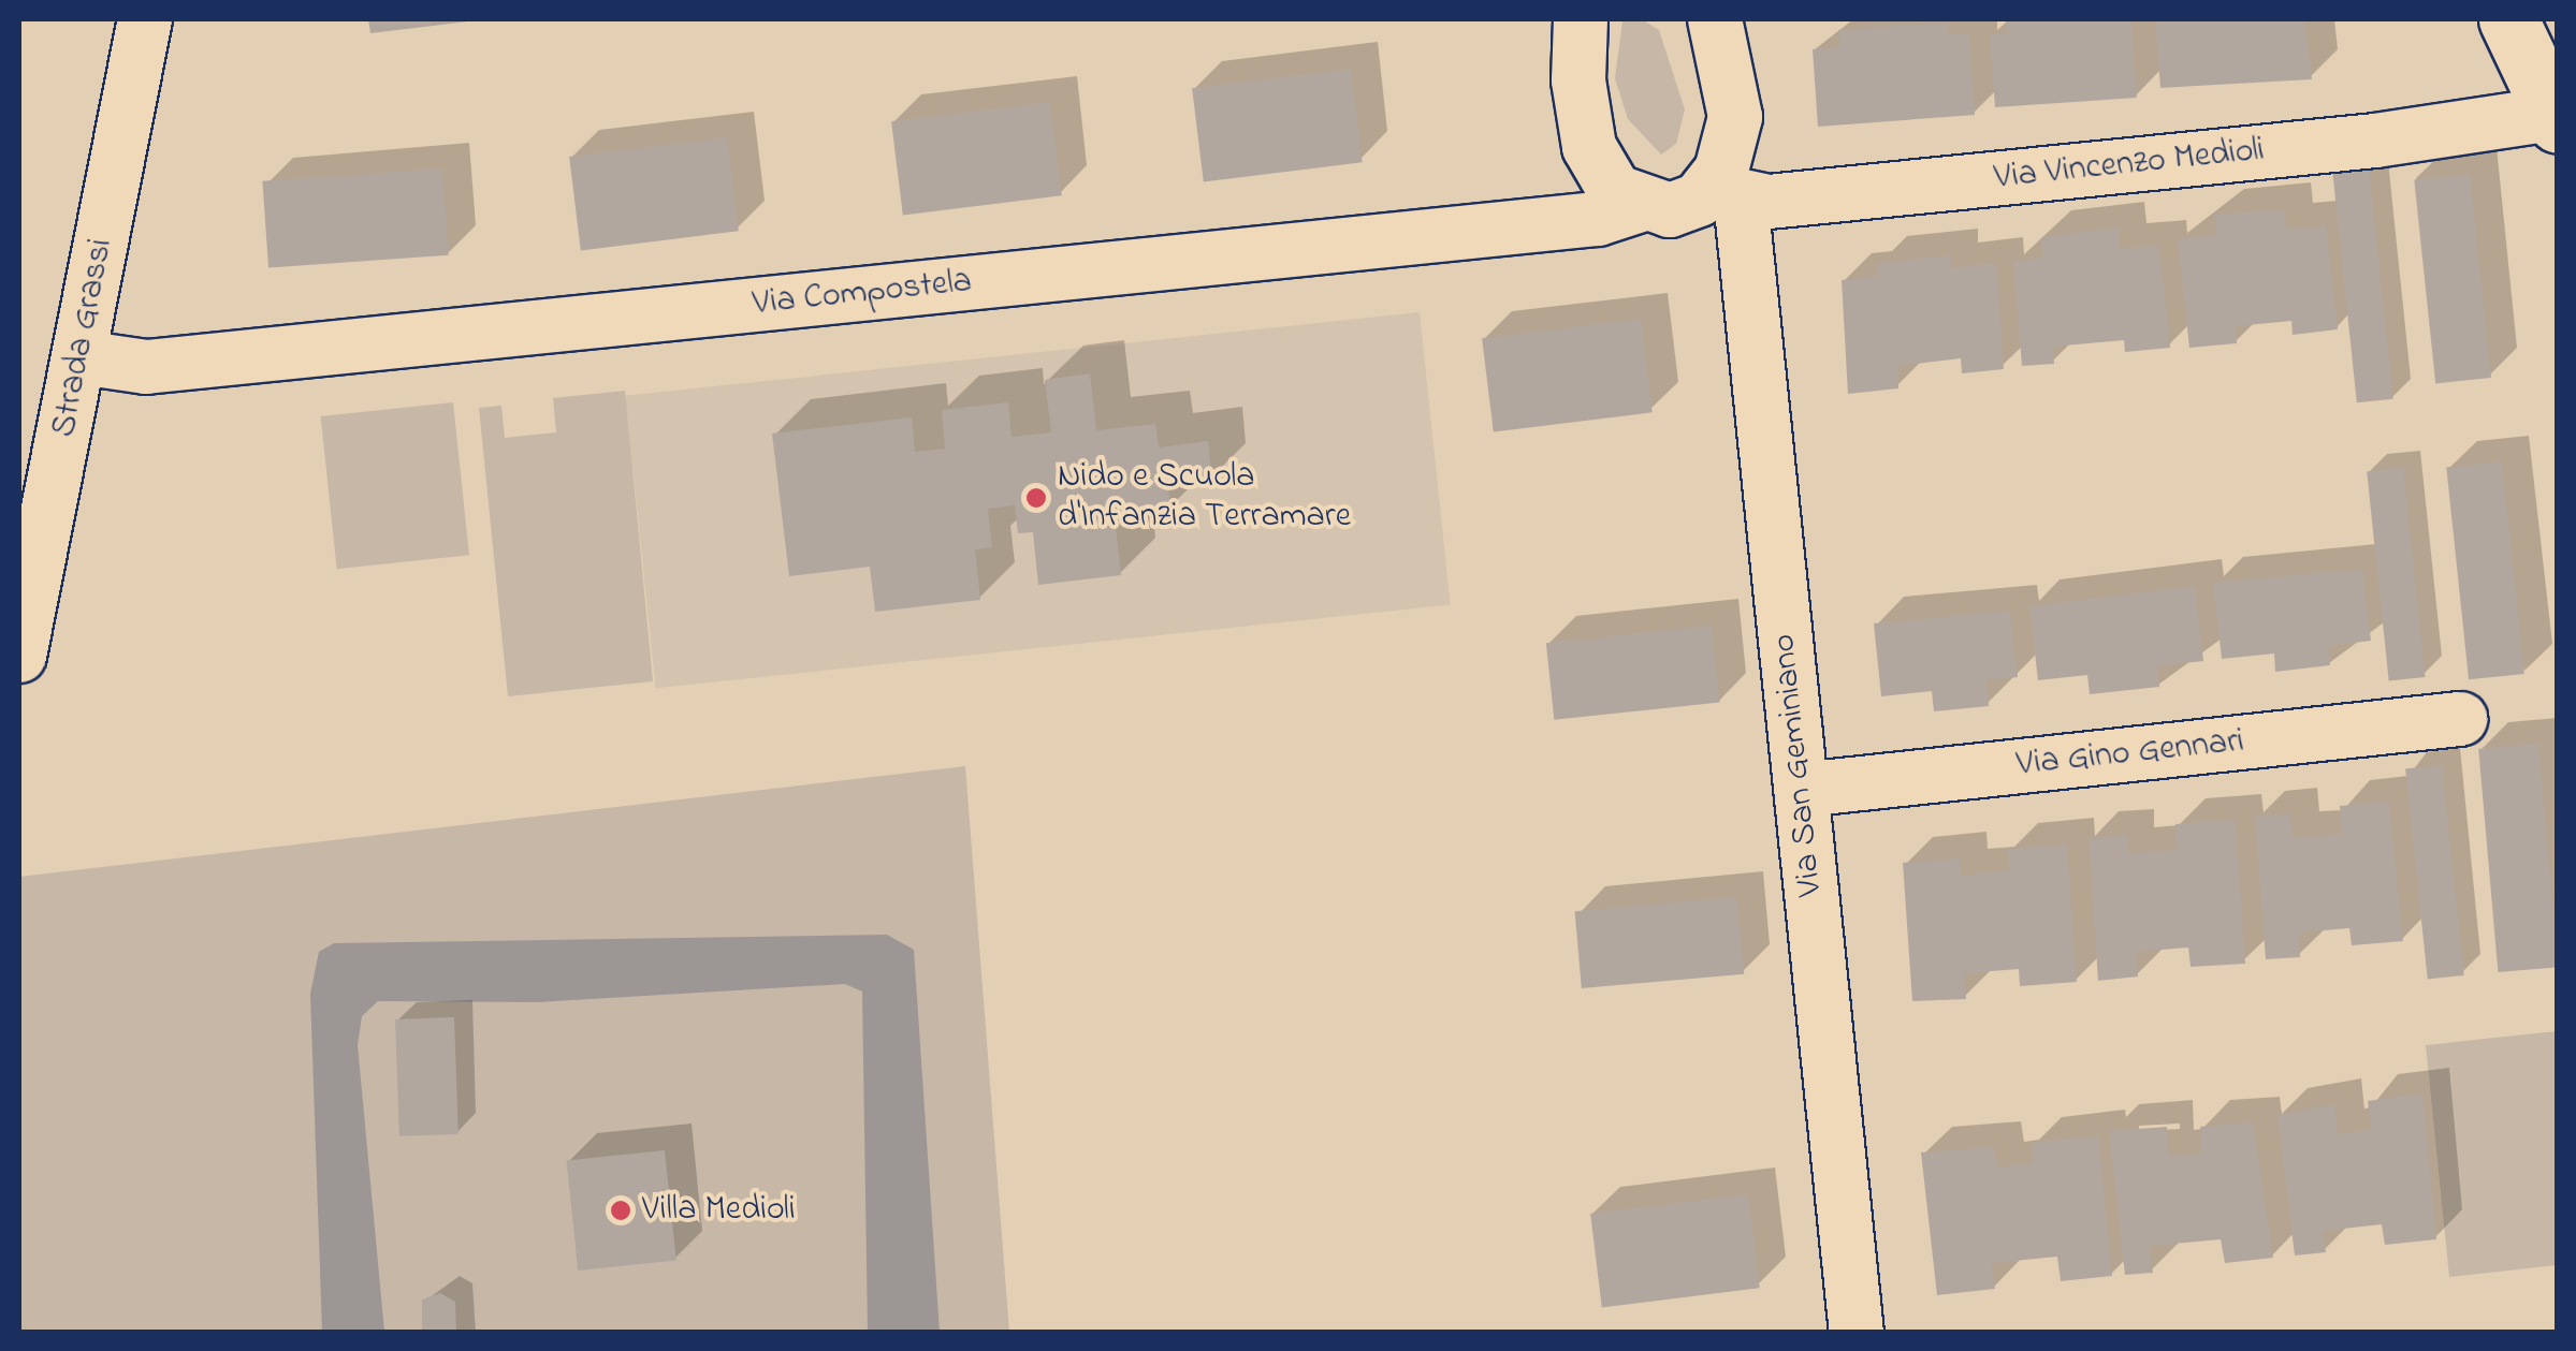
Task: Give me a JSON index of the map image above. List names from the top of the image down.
{
  "streets": {
    "street": [
      "Via Vincenzo Medioli",
      "Via Compostela",
      "Strada Grassi",
      "Via Gino Gennari",
      "Via San Geminiano"
    ]
  },
  "crossings": [
    ["Via Vincenzo Medioli", "Via Compostela"],
    ["Via Vincenzo Medioli", "Via San Geminiano"],
    ["Via Compostela", "Strada Grassi"],
    ["Via Gino Gennari", "Via San Geminiano"]
  ],
  "places": ["Nido e Scuola d'Infanzia Terramare", "Villa Medioli"]
}
